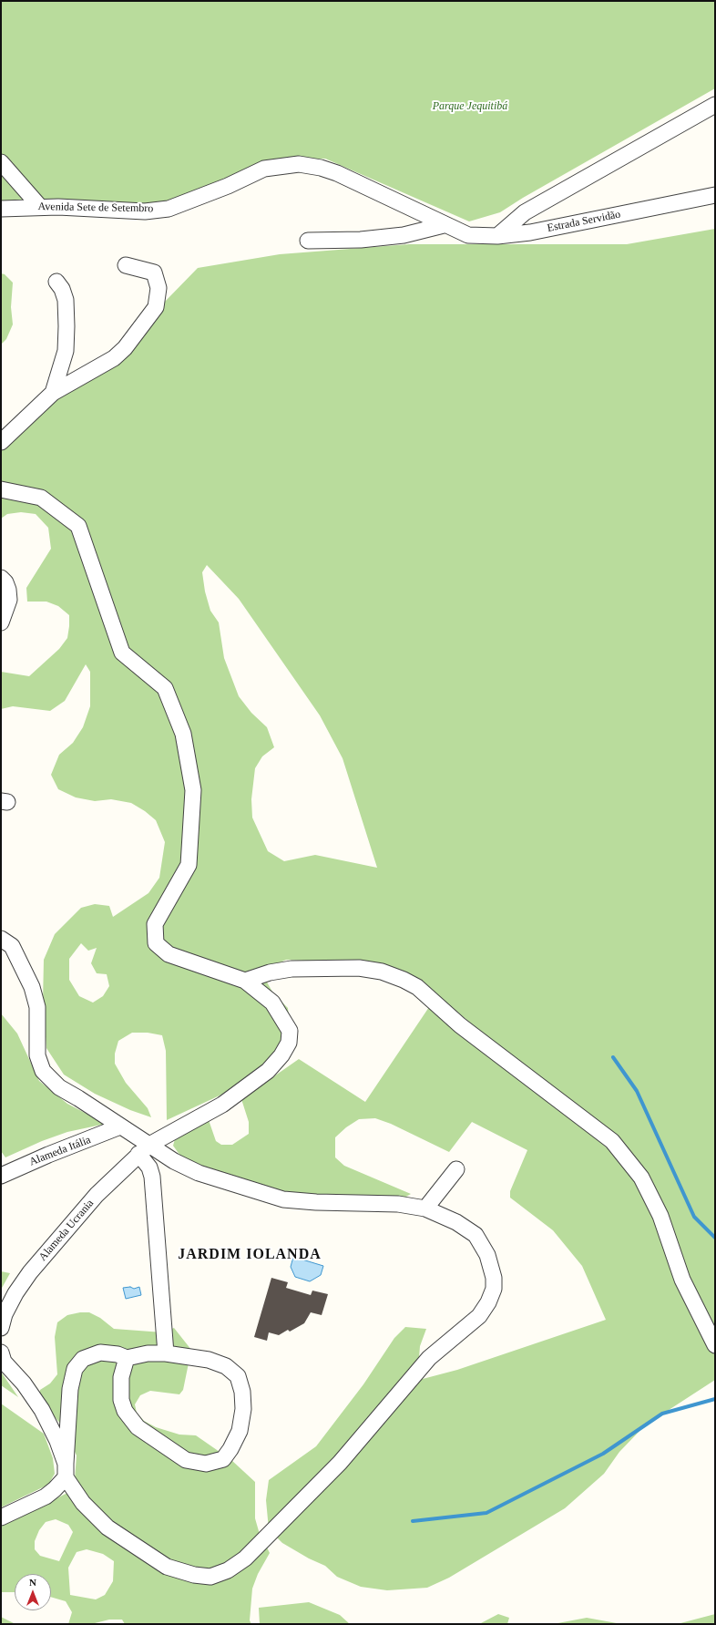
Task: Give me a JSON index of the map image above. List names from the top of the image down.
{
  "streets": {
    "street": [
      "Avenida Sete de Setembro",
      "Estrada Servidão",
      "Alameda Itália",
      "Alameda Ucrania"
    ]
  },
  "crossings": [
    ["Avenida Sete de Setembro", "Estrada Servidão"]
  ],
  "districts": ["JARDIM IOLANDA"],
  "parks": ["Parque Jequitibá"],
  "north": "top"
}
